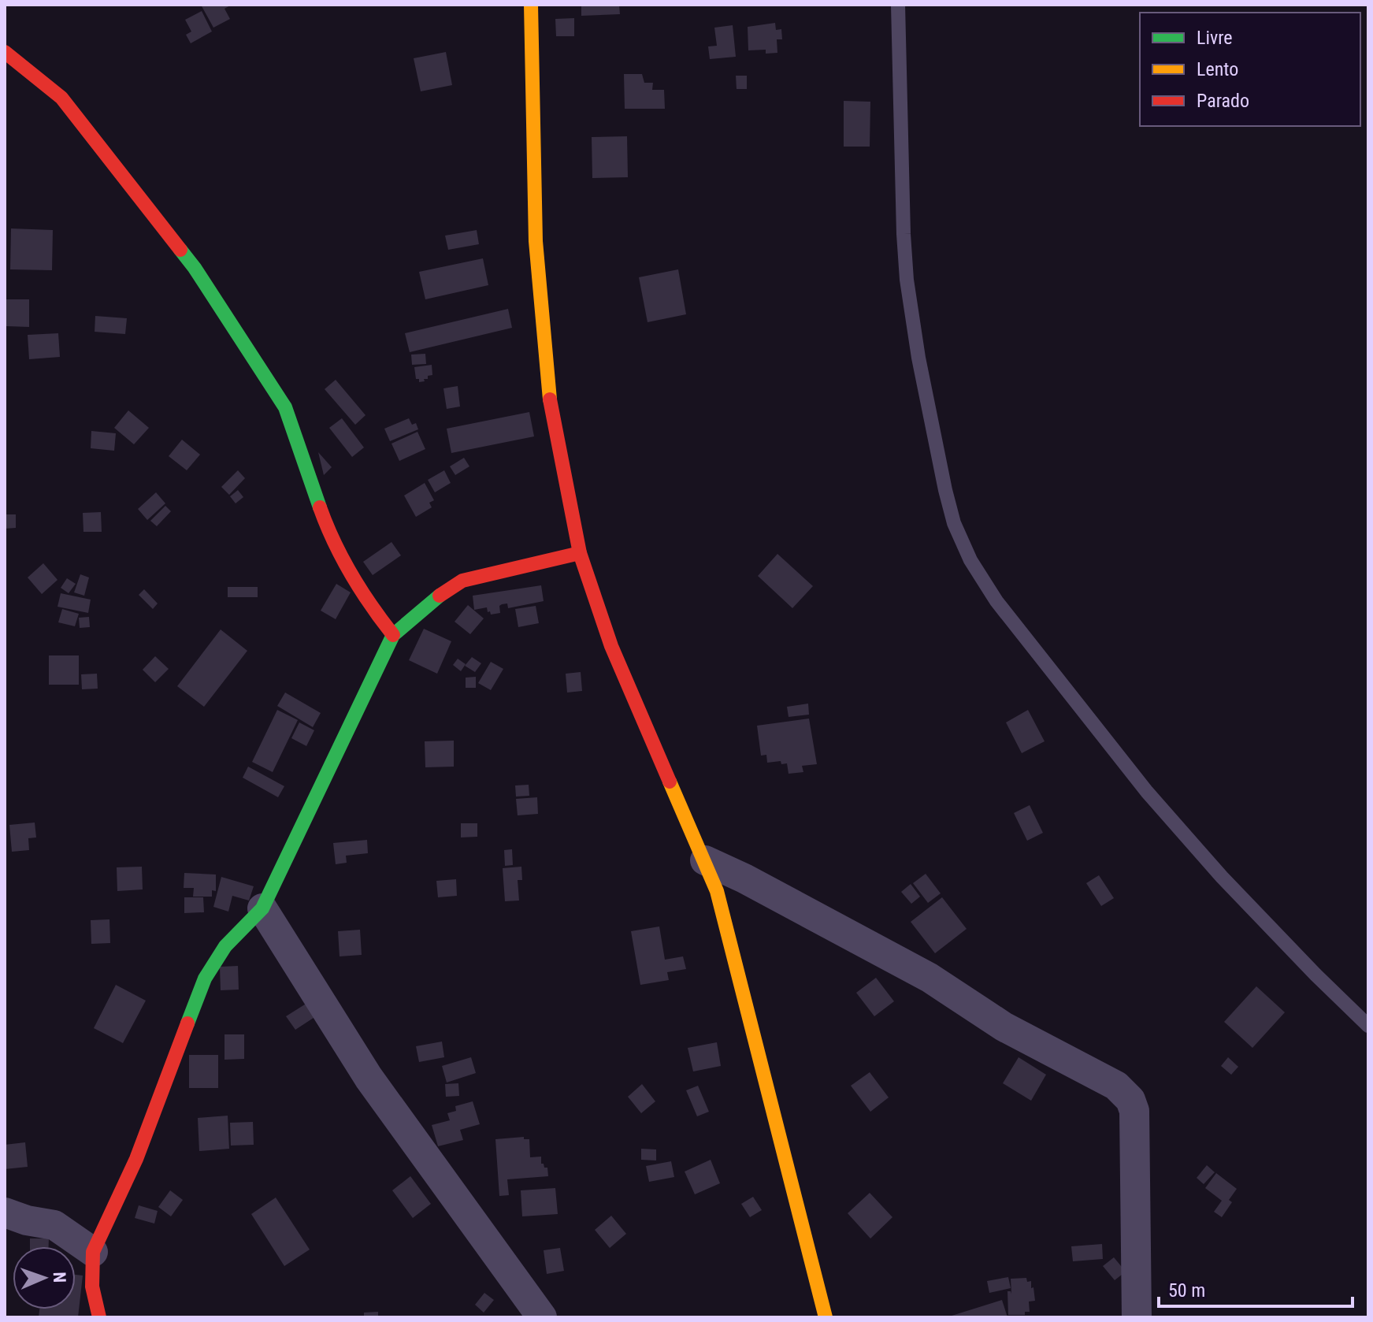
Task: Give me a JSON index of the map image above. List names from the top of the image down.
{
  "legend": ["Livre", "Lento", "Parado"],
  "scale_bar": "50 m",
  "north": "right"
}
